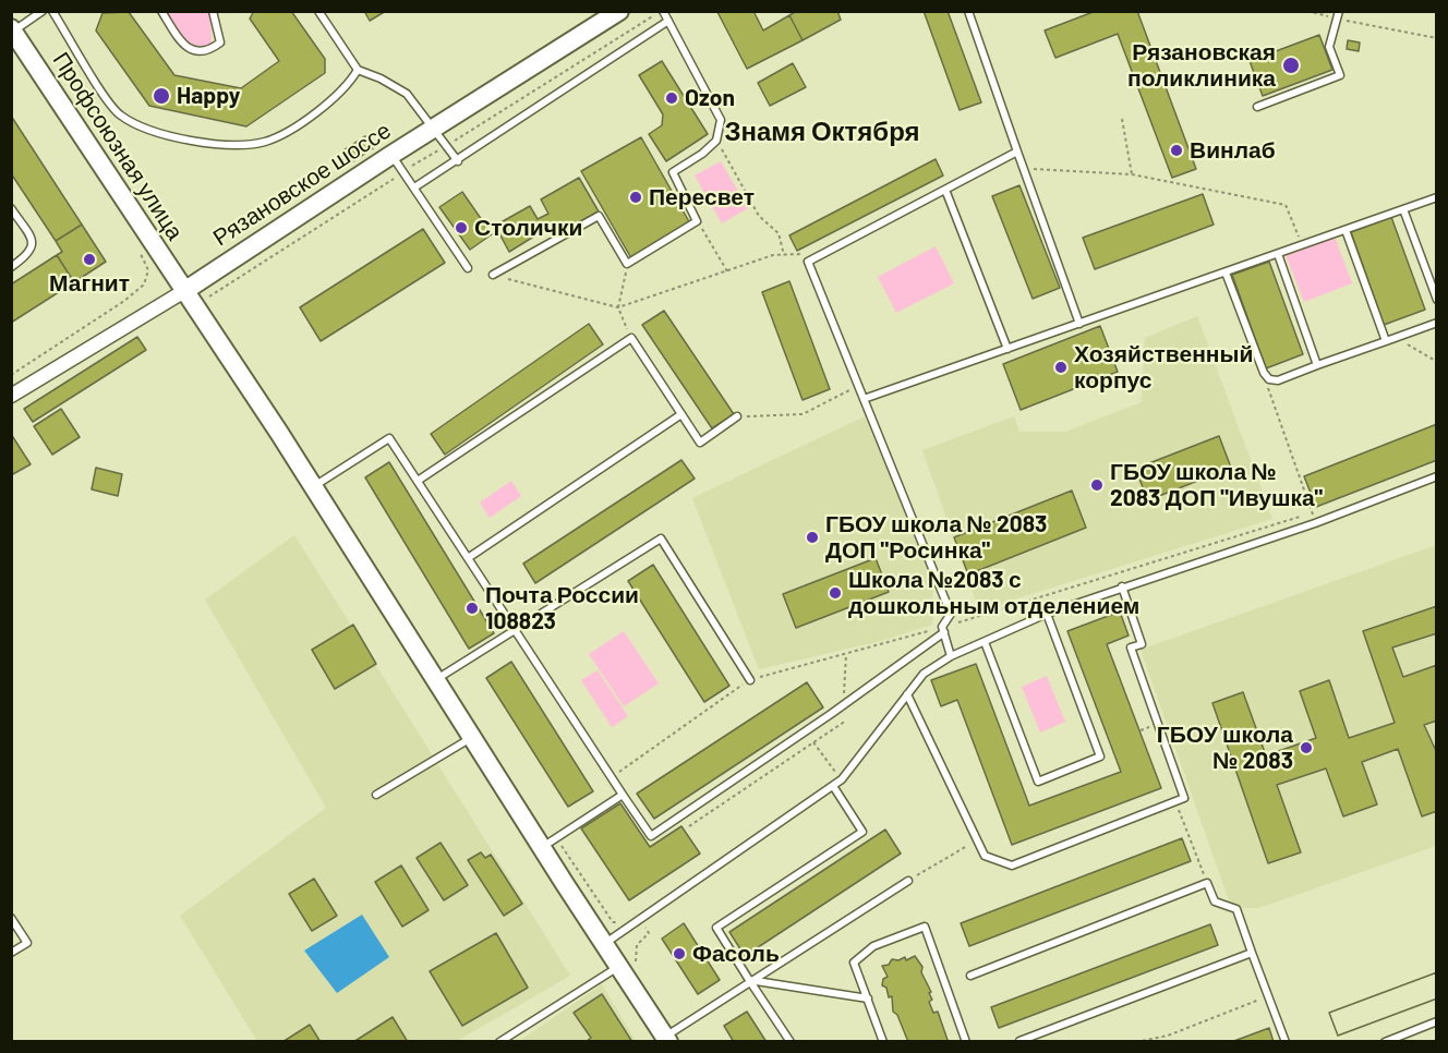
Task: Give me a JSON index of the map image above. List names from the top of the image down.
{
  "streets": {
    "street": ["Профсоюзная улица", "Рязановское шоссе"]
  },
  "crossings": [
    ["Профсоюзная улица", "Рязановское шоссе"]
  ],
  "districts": ["Знамя Октября"],
  "places": [
    "Рязановская поликлиника",
    "Happy",
    "Ozon",
    "Винлаб",
    "Пересвет",
    "Столички",
    "Магнит",
    "Хозяйственный корпус",
    "ГБОУ школа № 2083 ДОП \"Ивушка\"",
    "ГБОУ школа № 2083 ДОП \"Росинка\"",
    "Школа №2083 с дошкольным отделением",
    "Почта России 108823",
    "ГБОУ школа № 2083",
    "Фасоль"
  ]
}
